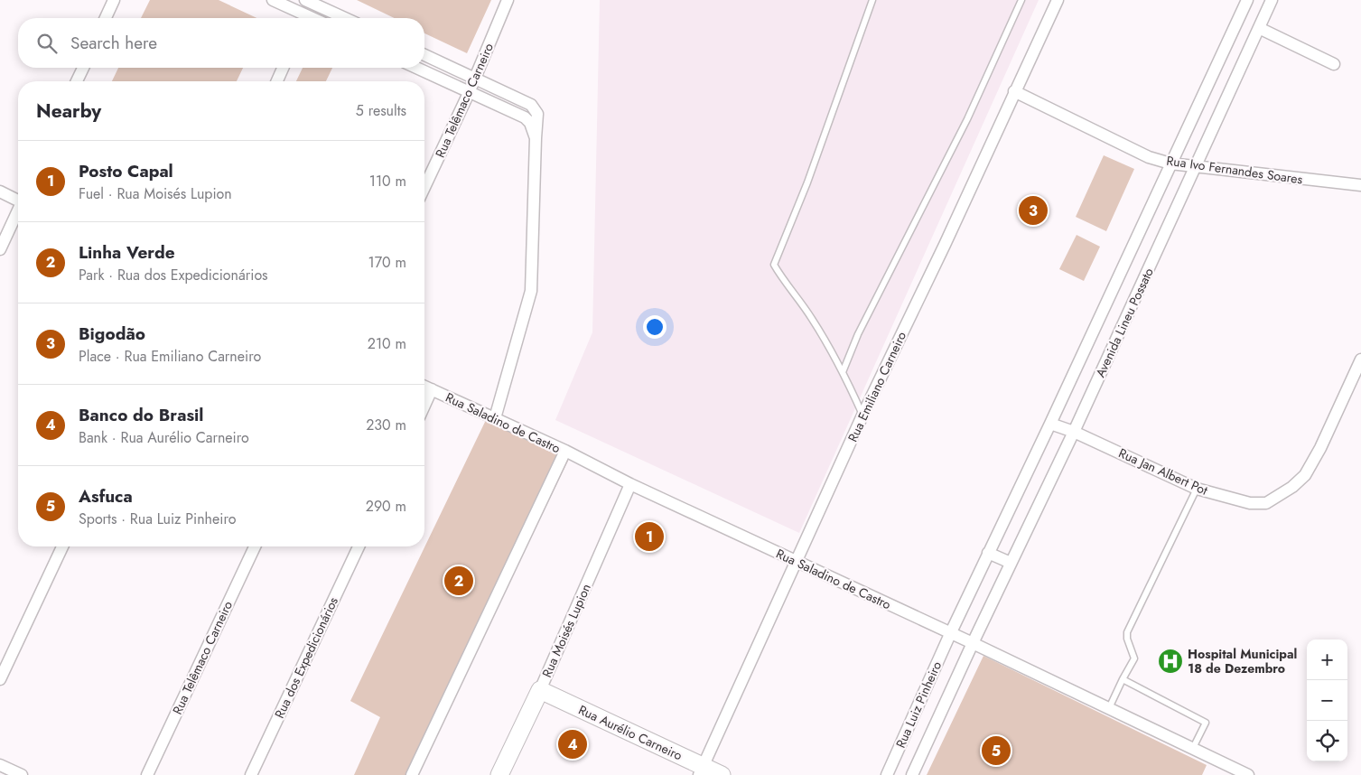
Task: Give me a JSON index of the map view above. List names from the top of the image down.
{
  "streets": {
    "main road": ["Rua Moisés Lupion", "Rua Aurélio Carneiro"],
    "street": [
      "Rua Telêmaco Carneiro",
      "Rua Ivo Fernandes Soares",
      "Avenida Lineu Possato",
      "Rua Emiliano Carneiro",
      "Rua Saladino de Castro",
      "Rua Jan Albert Pot",
      "Rua dos Expedicionários",
      "Rua Luiz Pinheiro"
    ]
  },
  "crossings": [
    ["Rua Ivo Fernandes Soares", "Avenida Lineu Possato"],
    ["Rua Ivo Fernandes Soares", "Rua Emiliano Carneiro"],
    ["Avenida Lineu Possato", "Rua Saladino de Castro"],
    ["Avenida Lineu Possato", "Rua Jan Albert Pot"],
    ["Avenida Lineu Possato", "Rua Luiz Pinheiro"],
    ["Rua Emiliano Carneiro", "Rua Saladino de Castro"],
    ["Rua Emiliano Carneiro", "Rua Aurélio Carneiro"],
    ["Rua Saladino de Castro", "Rua Moisés Lupion"],
    ["Rua Saladino de Castro", "Rua Luiz Pinheiro"],
    ["Rua Moisés Lupion", "Rua Aurélio Carneiro"]
  ],
  "places": {
    "hospital": ["Hospital Municipal 18 de Dezembro"]
  },
  "page": {
    "search": "Search here",
    "heading": ["Nearby", "5 results"],
    "list": [
      {
        "mark": "1",
        "name": "Posto Capal",
        "note": "Fuel · Rua Moisés Lupion",
        "value": "110 m"
      },
      {
        "mark": "2",
        "name": "Linha Verde",
        "note": "Park · Rua dos Expedicionários",
        "value": "170 m"
      },
      {
        "mark": "3",
        "name": "Bigodão",
        "note": "Place · Rua Emiliano Carneiro",
        "value": "210 m"
      },
      {
        "mark": "4",
        "name": "Banco do Brasil",
        "note": "Bank · Rua Aurélio Carneiro",
        "value": "230 m"
      },
      {
        "mark": "5",
        "name": "Asfuca",
        "note": "Sports · Rua Luiz Pinheiro",
        "value": "290 m"
      }
    ],
    "pins": [
      "3",
      "1",
      "2",
      "4",
      "5"
    ],
    "map_buttons": ["+", "−"]
  }
}
